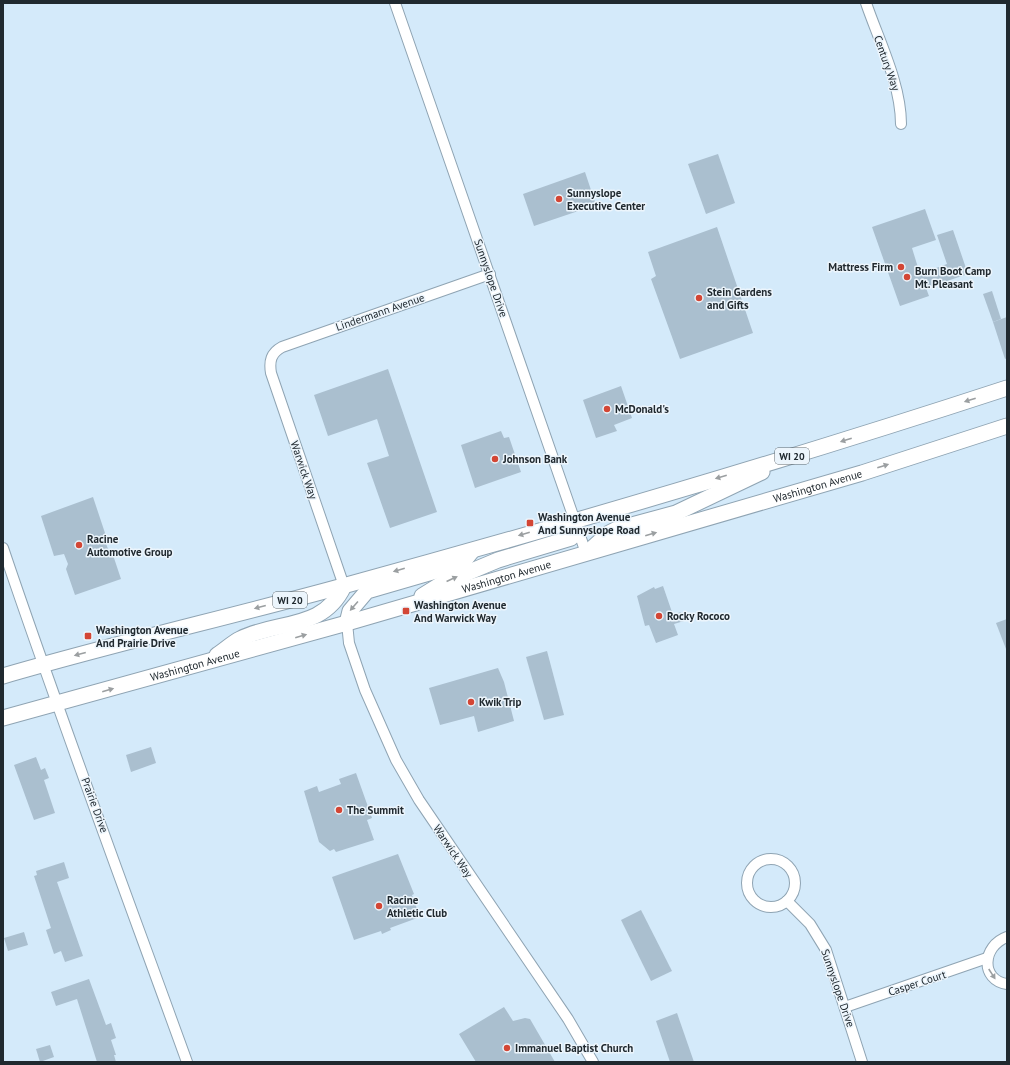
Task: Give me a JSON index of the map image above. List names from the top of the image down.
{
  "streets": {
    "main road": ["WI 20", "Washington Avenue"],
    "street": [
      "Century Way",
      "Sunnyslope Drive",
      "Lindermann Avenue",
      "Warwick Way",
      "Prairie Drive",
      "Casper Court"
    ]
  },
  "crossings": [
    ["Sunnyslope Drive", "Lindermann Avenue"],
    ["Sunnyslope Drive", "WI 20"],
    ["Sunnyslope Drive", "Washington Avenue"],
    ["Sunnyslope Drive", "Casper Court"],
    ["Lindermann Avenue", "Warwick Way"],
    ["WI 20", "Warwick Way"],
    ["WI 20", "Prairie Drive"],
    ["Warwick Way", "Washington Avenue"],
    ["Washington Avenue", "Prairie Drive"]
  ],
  "places": {
    "other": [
      "Sunnyslope Executive Center",
      "Mattress Firm",
      "Burn Boot Camp Mt. Pleasant",
      "Stein Gardens and Gifts",
      "McDonald's",
      "Johnson Bank",
      "Racine Automotive Group",
      "Rocky Rococo",
      "Kwik Trip",
      "The Summit",
      "Racine Athletic Club",
      "Immanuel Baptist Church"
    ],
    "transit": ["Washington Avenue And Sunnyslope Road", "Washington Avenue And Warwick Way", "Washington Avenue And Prairie Drive"]
  }
}
